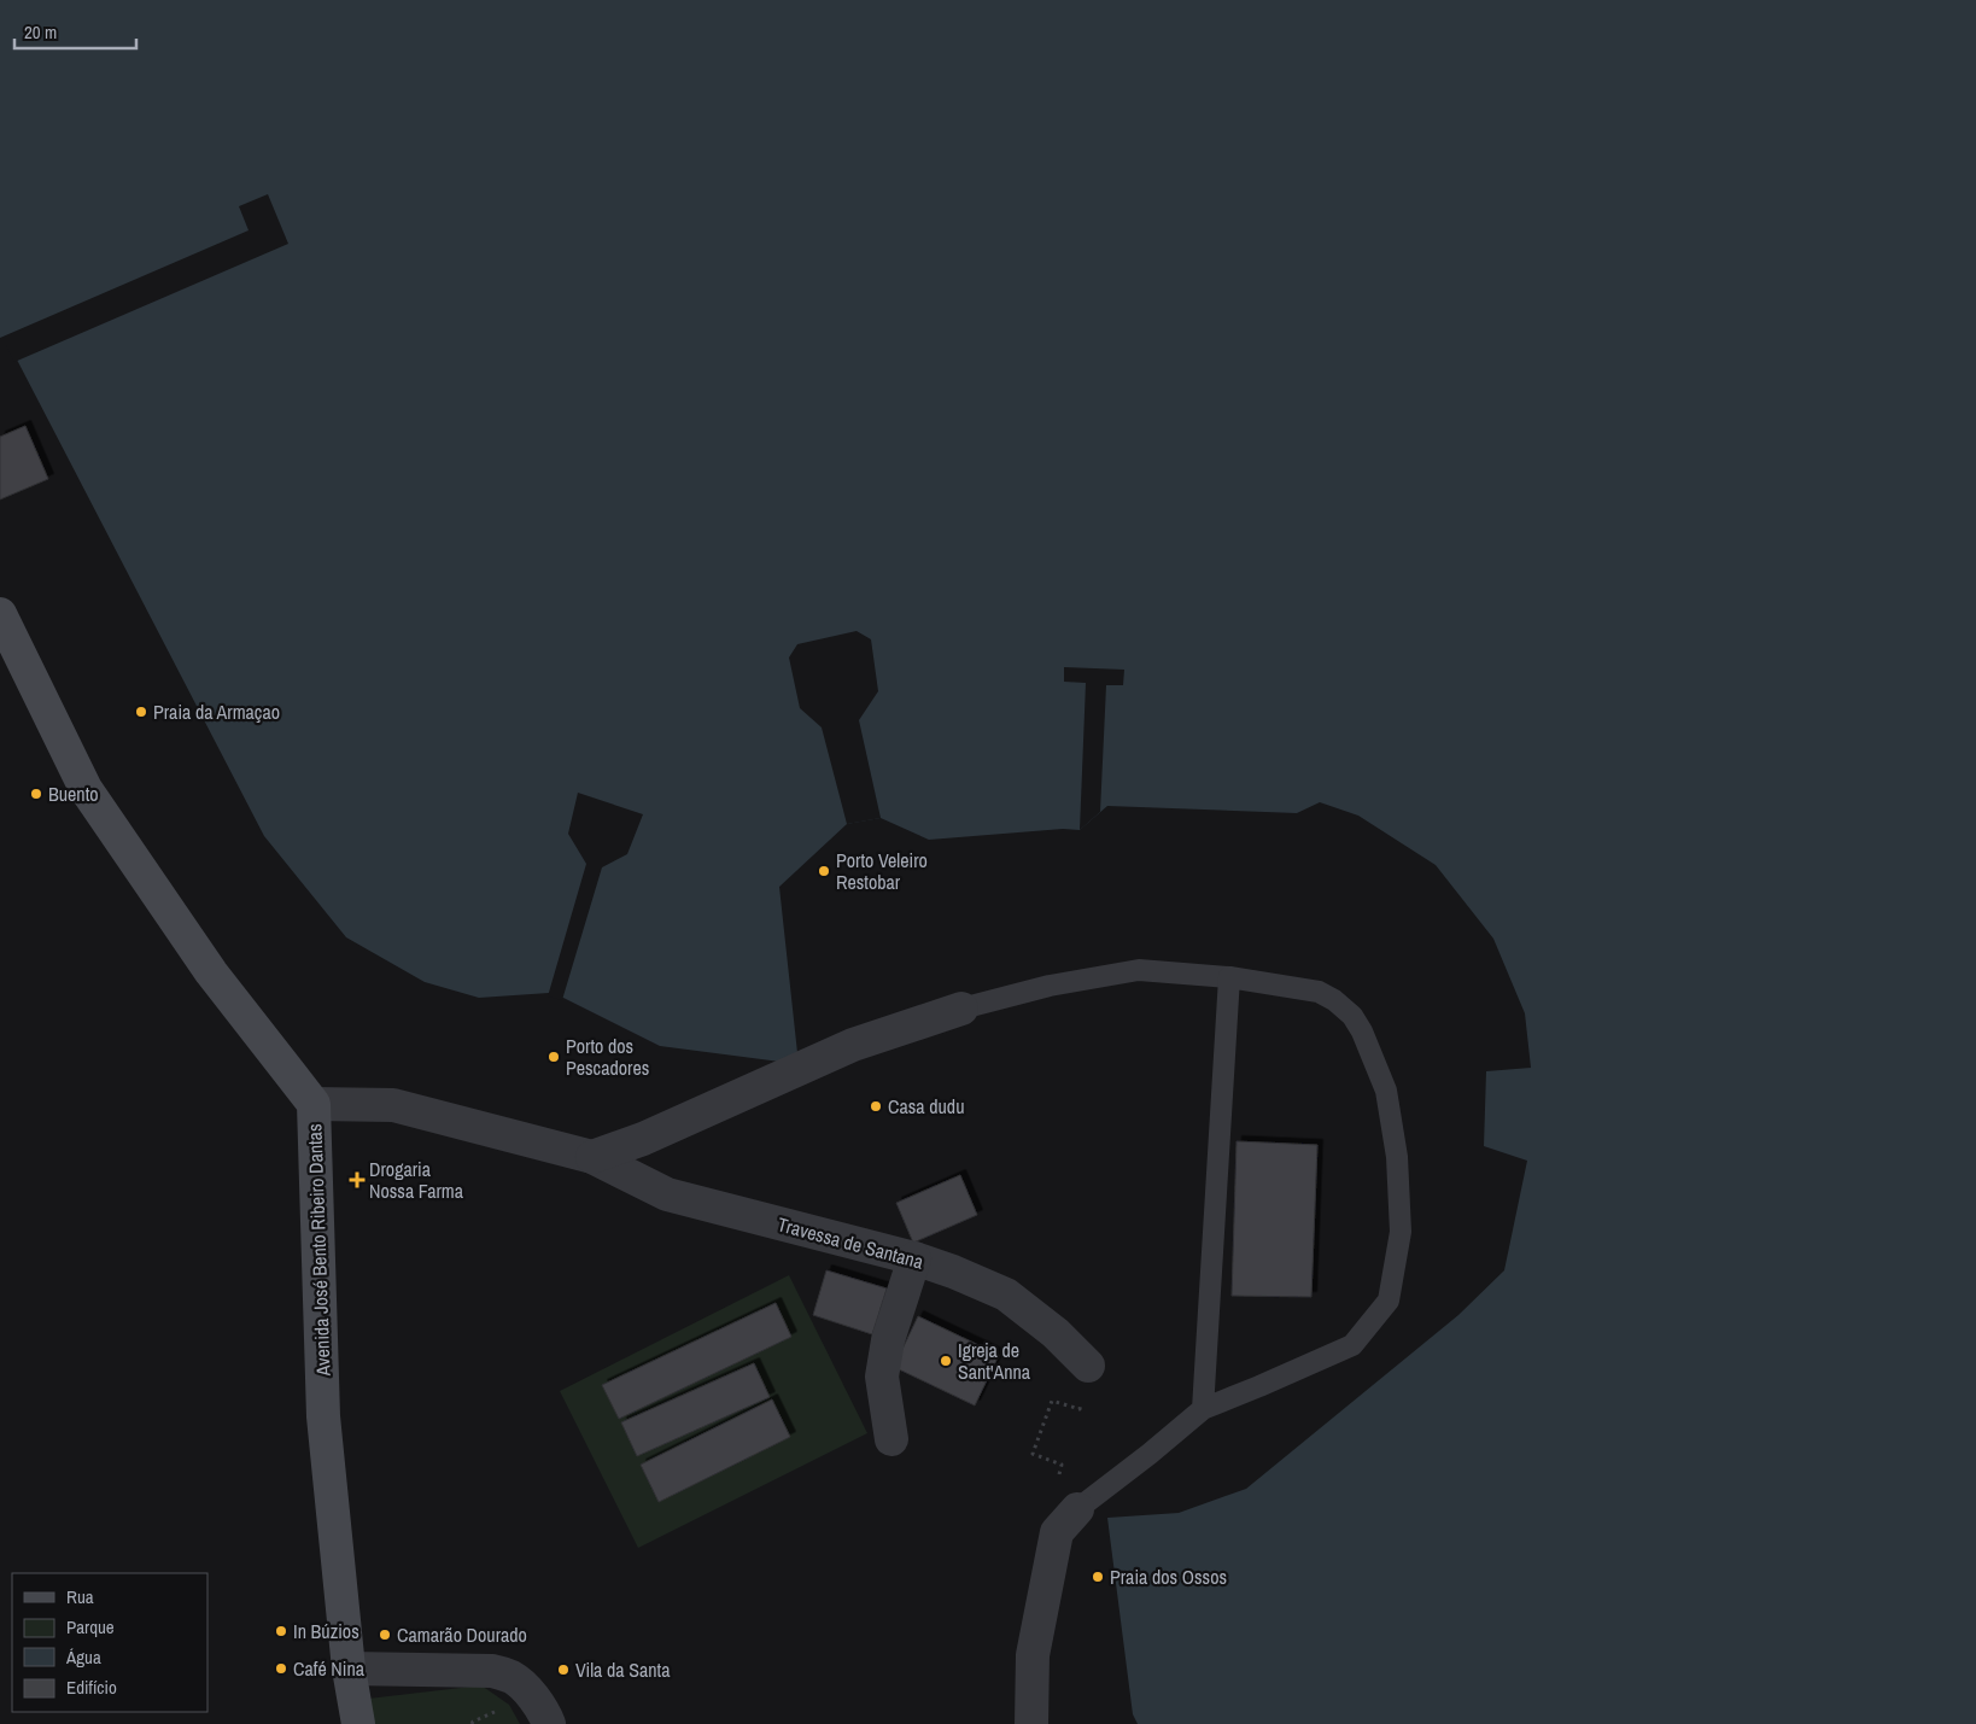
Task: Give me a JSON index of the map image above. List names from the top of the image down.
{
  "streets": {
    "street": ["Travessa de Santana", "Avenida José Bento Ribeiro Dantas"]
  },
  "crossings": [
    ["Travessa de Santana", "Avenida José Bento Ribeiro Dantas"]
  ],
  "places": {
    "other": [
      "Praia da Armaçao",
      "Buento",
      "Porto Veleiro Restobar",
      "Porto dos Pescadores",
      "Casa dudu",
      "Igreja de Sant'Anna",
      "Praia dos Ossos",
      "In Búzios",
      "Camarão Dourado",
      "Café Nina",
      "Vila da Santa"
    ],
    "health": ["Drogaria Nossa Farma"]
  },
  "legend": [
    "Rua",
    "Parque",
    "Água",
    "Edifício"
  ],
  "scale_bar": "20 m"
}
